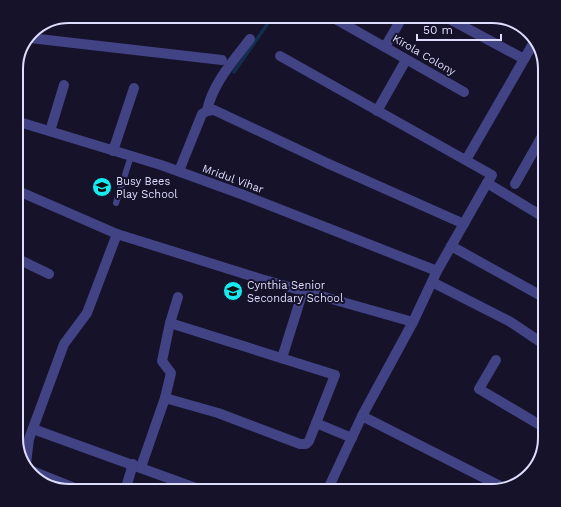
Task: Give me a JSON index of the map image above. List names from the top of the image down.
{
  "streets": {
    "street": ["Kirola Colony", "Mridul Vihar"]
  },
  "places": {
    "school or university": ["Busy Bees Play School", "Cynthia Senior Secondary School"]
  },
  "scale_bar": "50 m"
}
